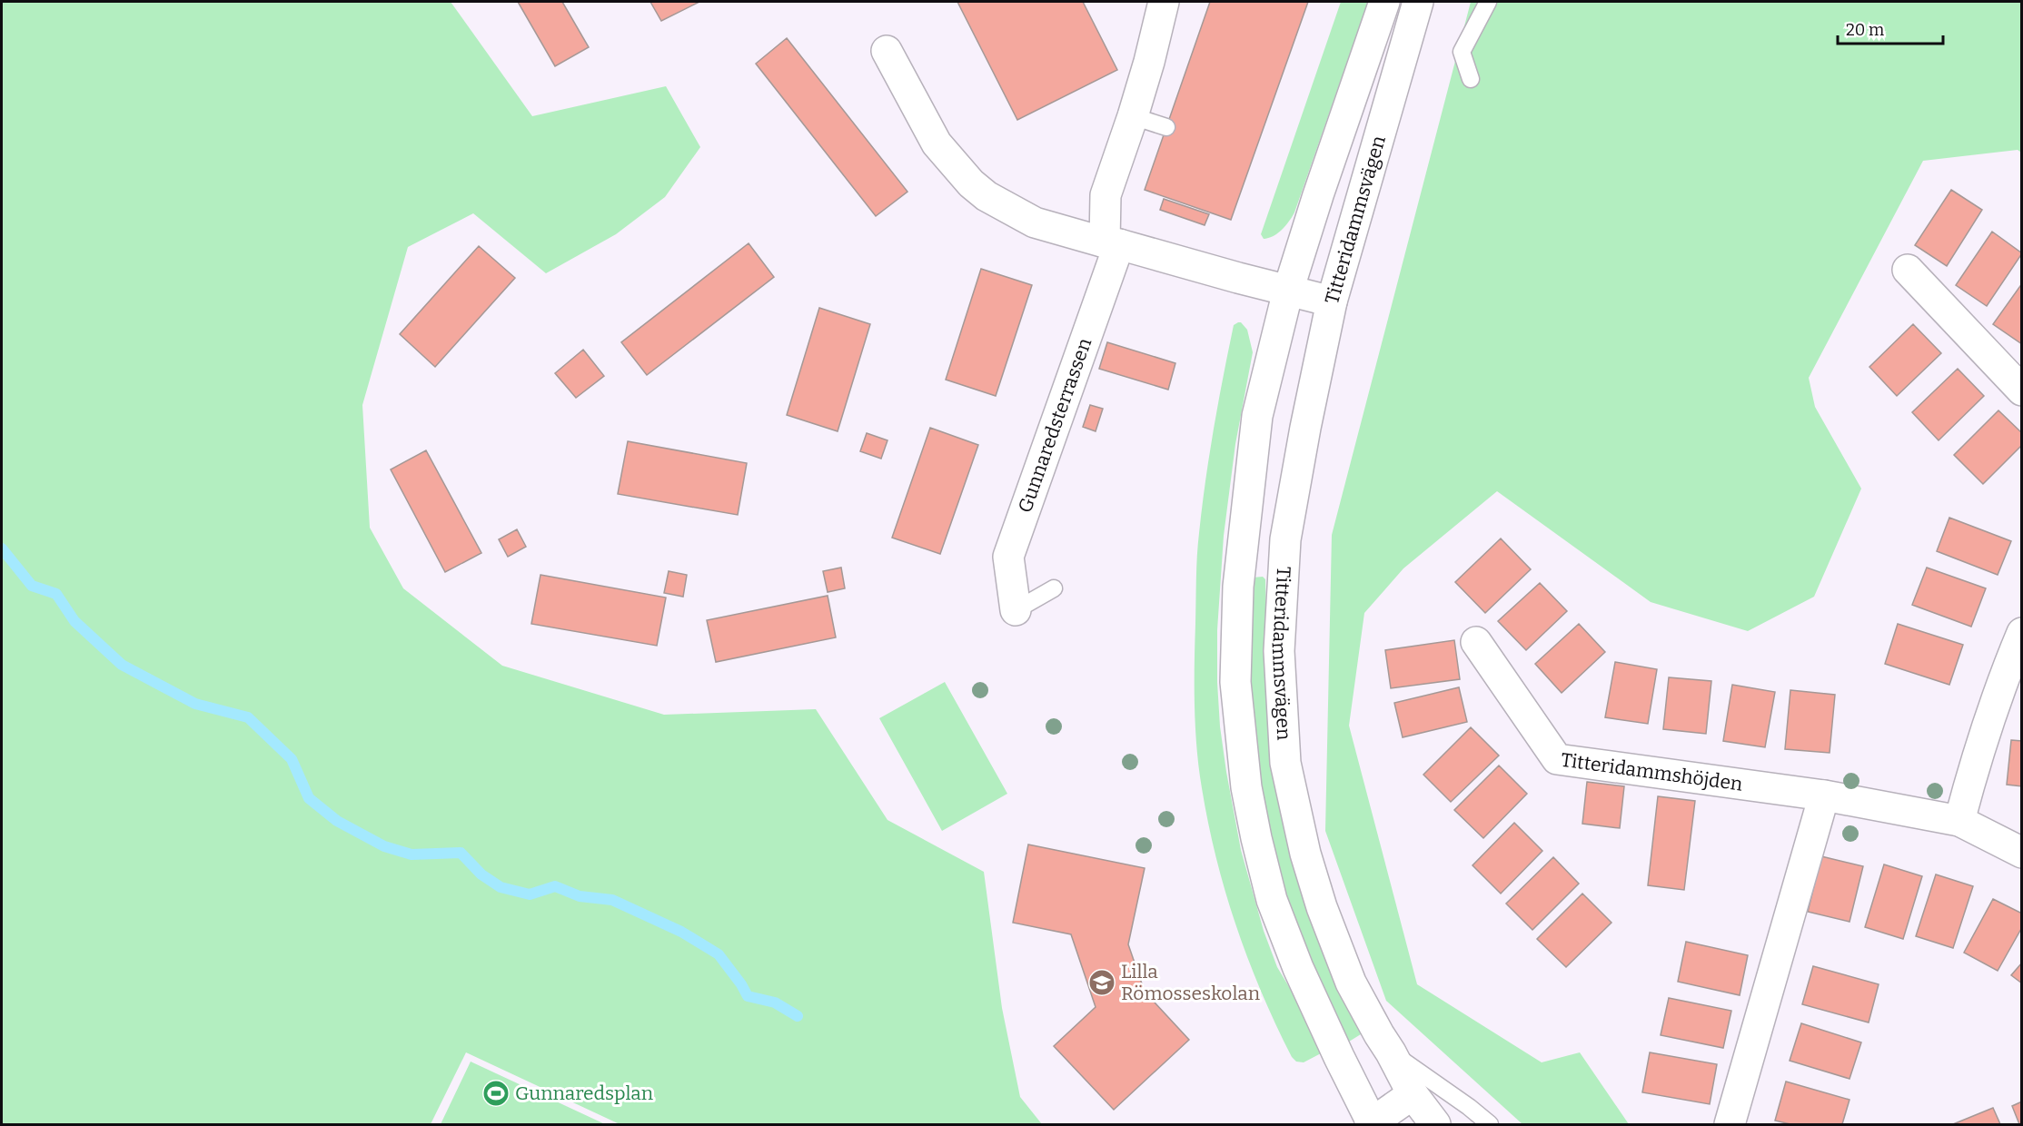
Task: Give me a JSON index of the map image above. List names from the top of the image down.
{
  "streets": {
    "street": ["Titteridammsvägen", "Gunnaredsterrassen", "Titteridammshöjden"]
  },
  "places": {
    "school or university": ["Lilla Römosseskolan"],
    "sports": ["Gunnaredsplan"]
  },
  "scale_bar": "20 m"
}
